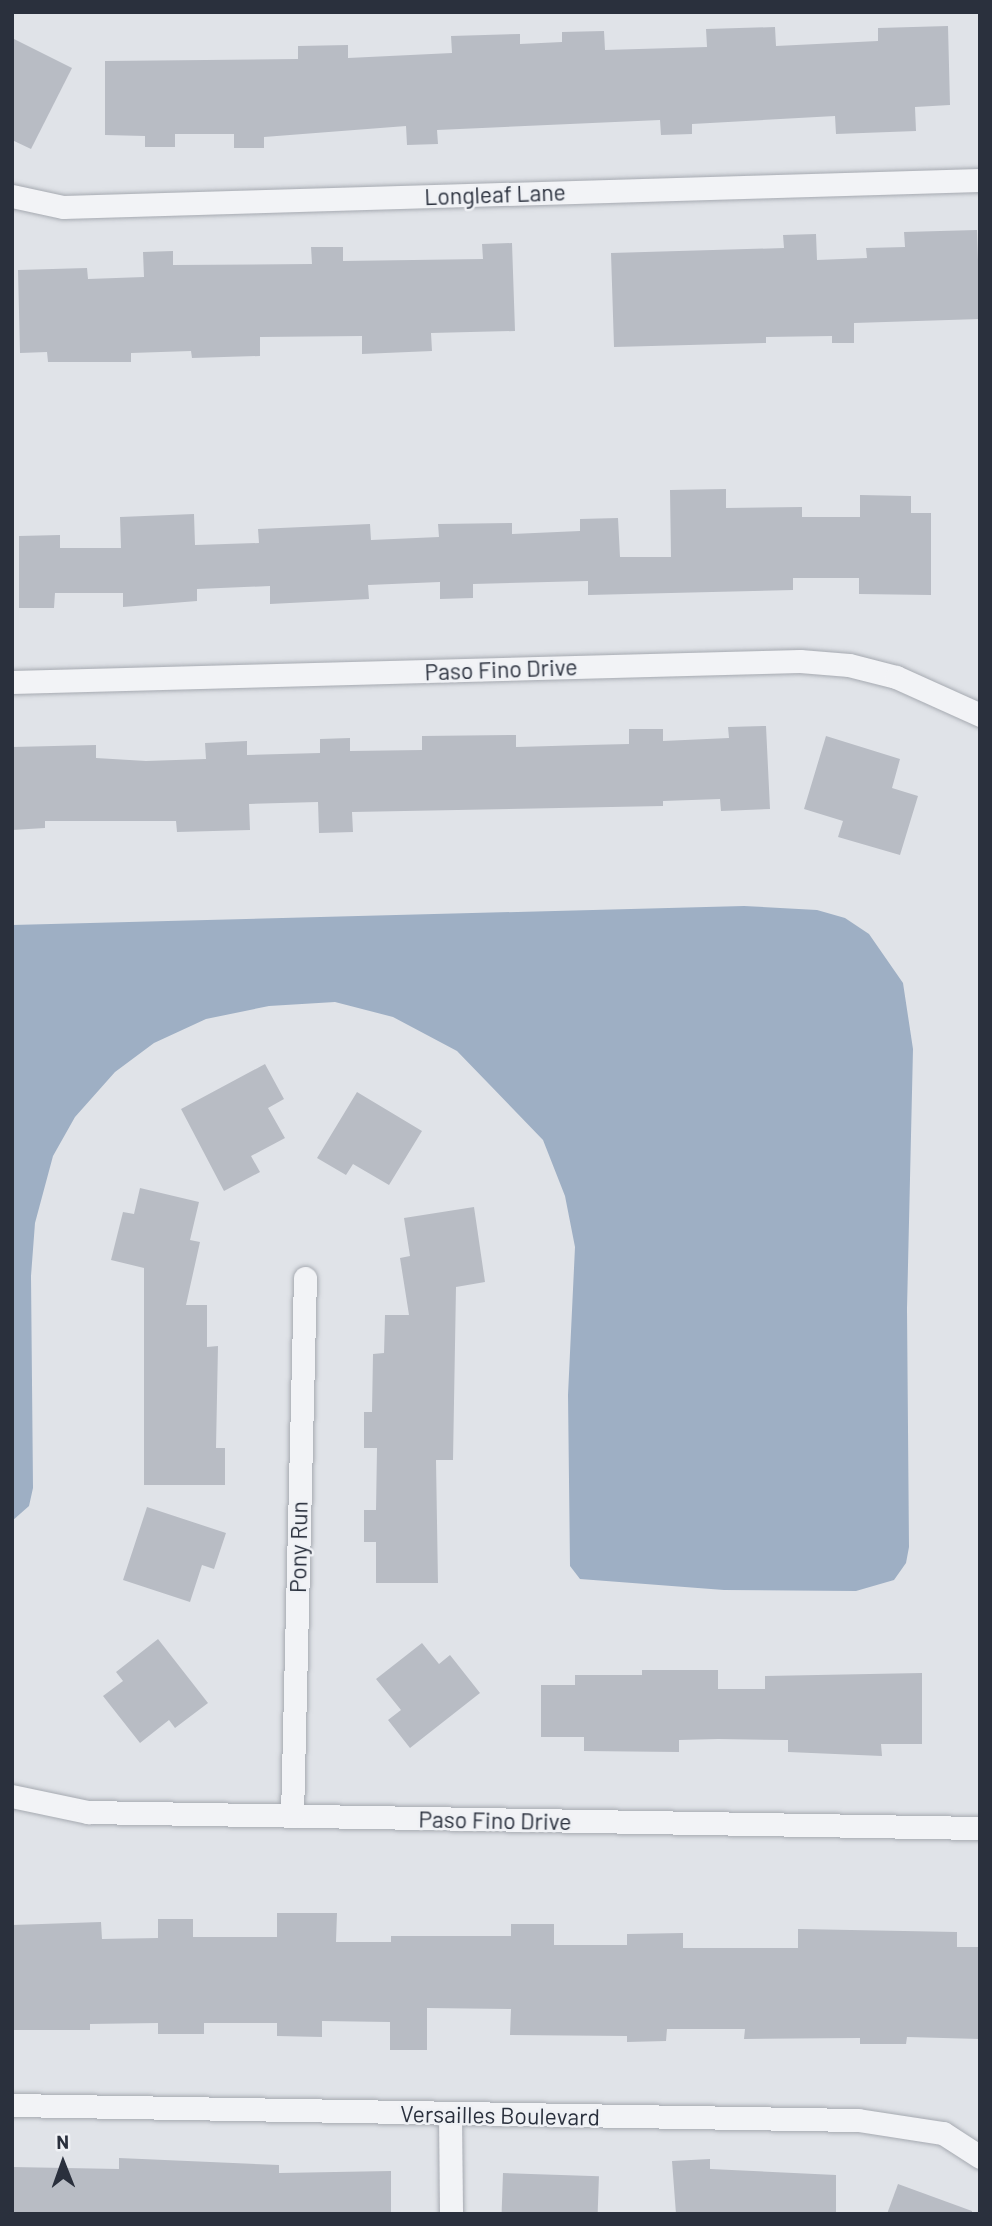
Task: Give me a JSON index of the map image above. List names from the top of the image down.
{
  "streets": {
    "street": [
      "Longleaf Lane",
      "Paso Fino Drive",
      "Pony Run",
      "Versailles Boulevard"
    ]
  },
  "crossings": [
    ["Paso Fino Drive", "Pony Run"]
  ],
  "north": "top"
}
